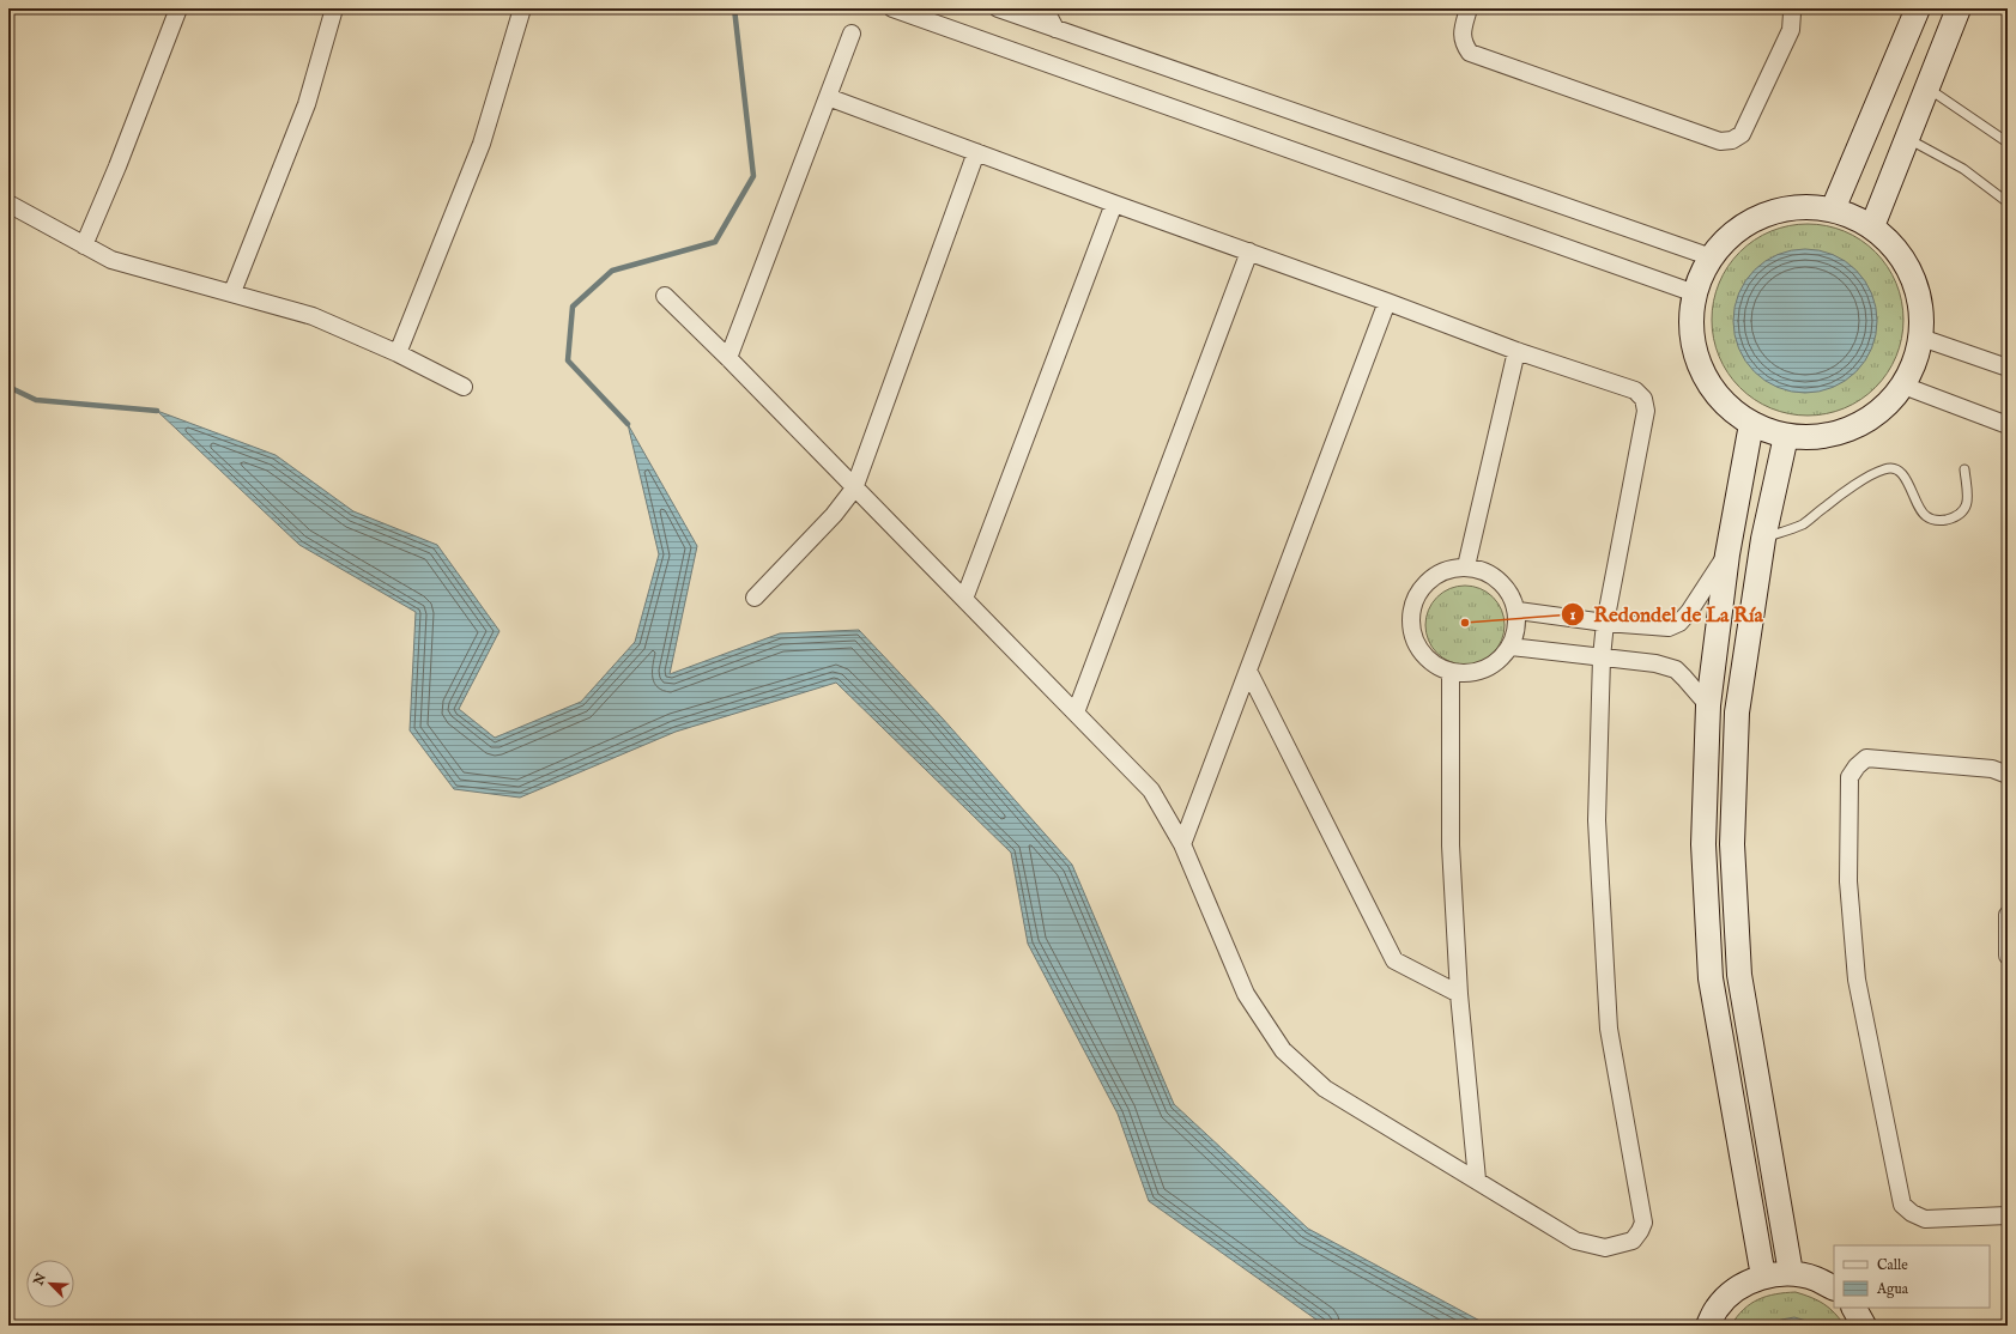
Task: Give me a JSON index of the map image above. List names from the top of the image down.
{
  "places": ["Redondel de La Ría"],
  "legend": ["Calle", "Agua"],
  "north": "top left"
}
